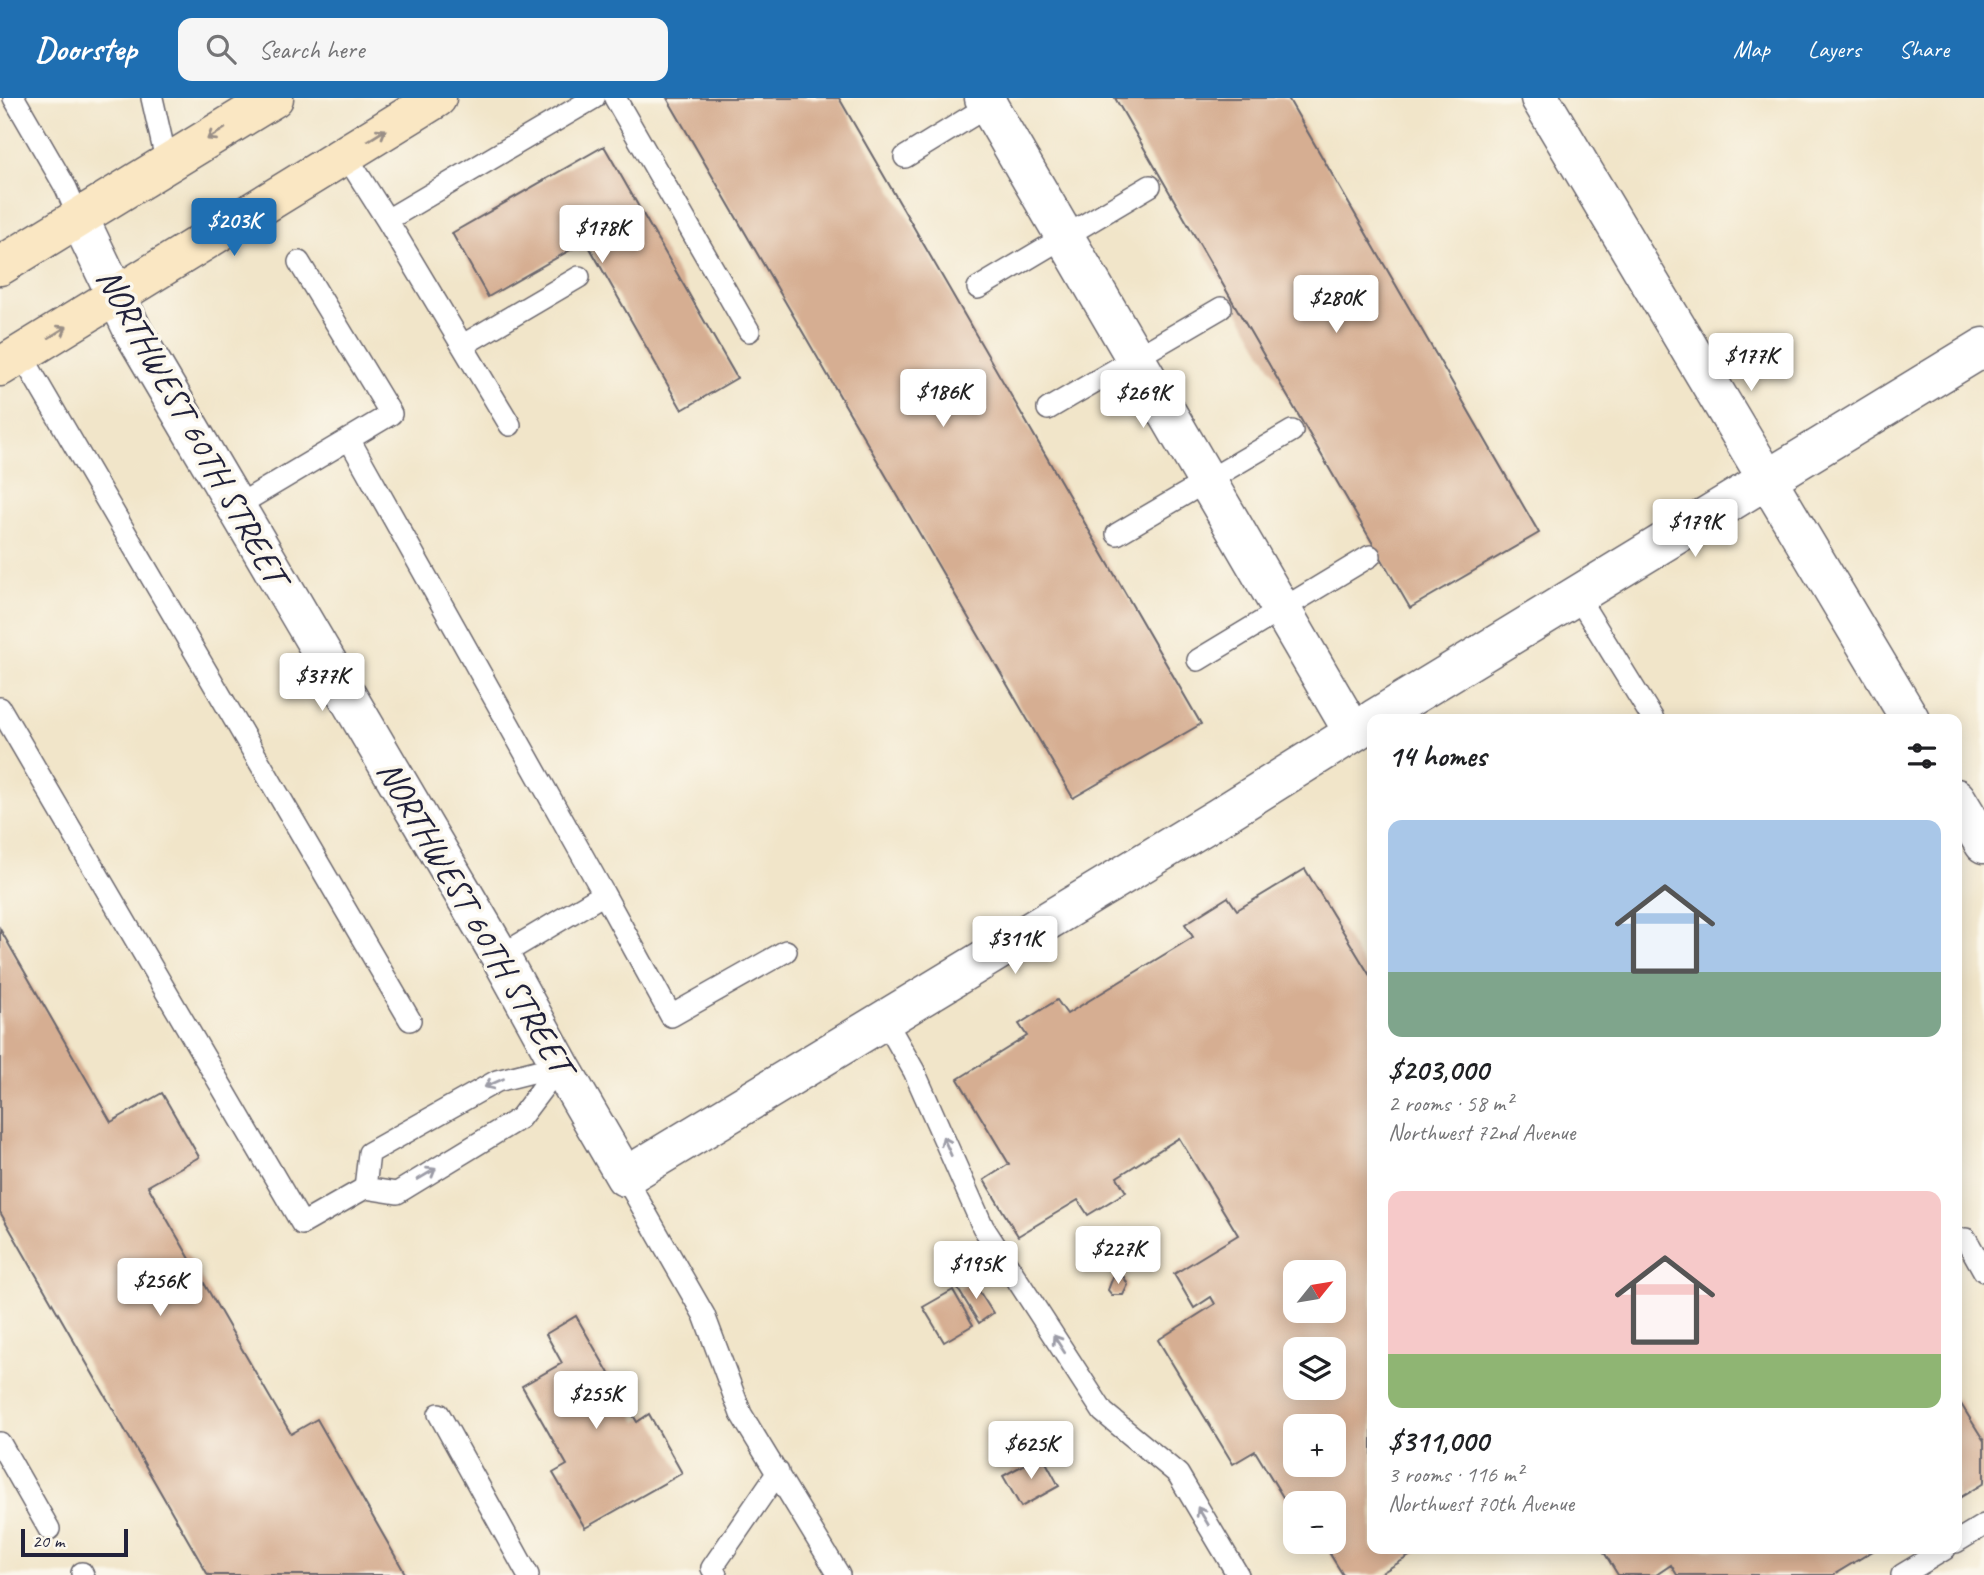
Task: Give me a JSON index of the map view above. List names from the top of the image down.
{
  "streets": {
    "street": ["NORTHWEST 60TH STREET"]
  },
  "scale_bar": "20 m",
  "north": "top right",
  "page": {
    "header": "Doorstep",
    "search": "Search here",
    "nav": ["Map", "Layers", "Share"],
    "price": [
      "$203K",
      "$178K",
      "$280K",
      "$177K",
      "$186K",
      "$269K",
      "$179K",
      "$377K",
      "$311K",
      "$227K",
      "$195K",
      "$256K",
      "$255K",
      "$625K"
    ],
    "heading": "14 homes",
    "list": [
      {
        "name": "$203,000",
        "note": "2 rooms · 58 m² · Northwest 72nd Avenue"
      },
      {
        "name": "$311,000",
        "note": "3 rooms · 116 m² · Northwest 70th Avenue"
      }
    ],
    "map_buttons": ["+", "−"],
    "scale": "20 m"
  }
}
